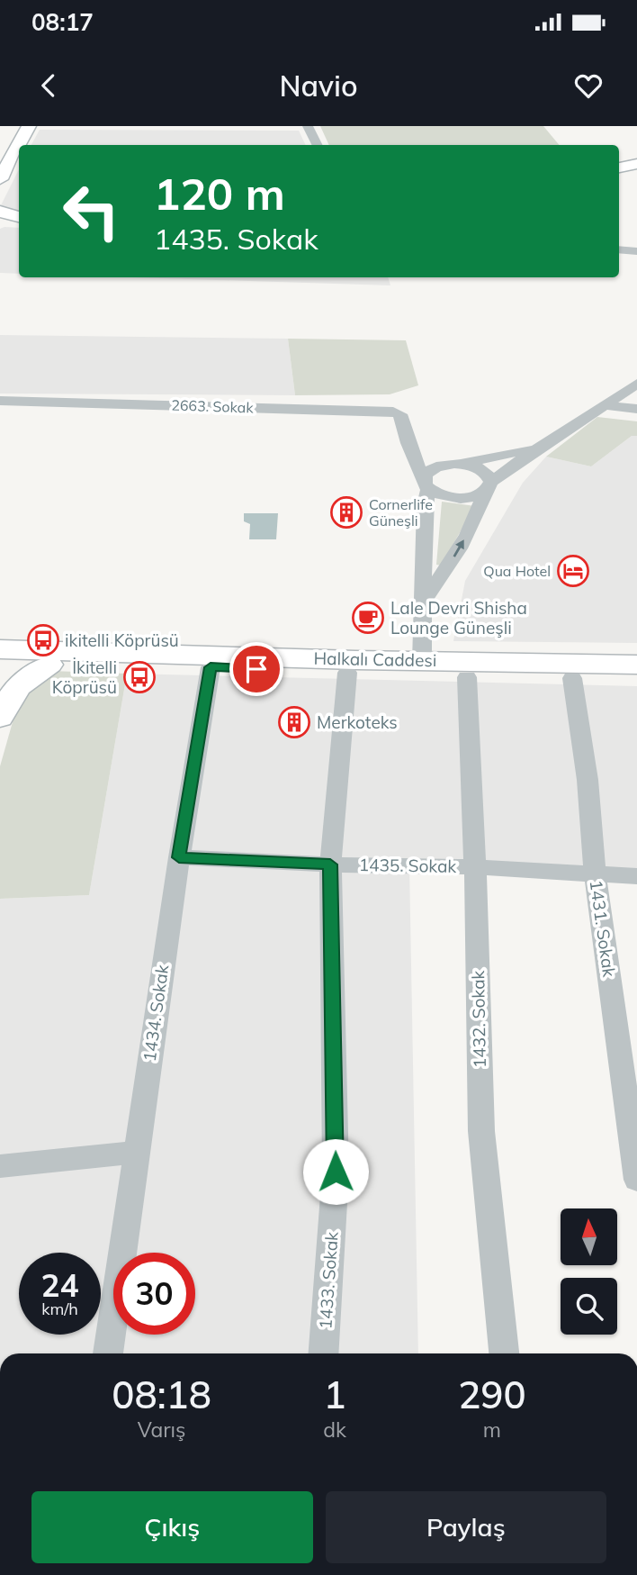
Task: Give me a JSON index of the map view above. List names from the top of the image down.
{
  "streets": {
    "main road": ["Halkalı Caddesi"],
    "street": [
      "2663. Sokak",
      "1435. Sokak",
      "1431. Sokak",
      "1434. Sokak",
      "1432. Sokak",
      "1433. Sokak"
    ]
  },
  "crossings": [
    ["Halkalı Caddesi", "1431. Sokak"],
    ["Halkalı Caddesi", "1434. Sokak"],
    ["Halkalı Caddesi", "1432. Sokak"],
    ["Halkalı Caddesi", "1433. Sokak"],
    ["1435. Sokak", "1431. Sokak"],
    ["1435. Sokak", "1434. Sokak"],
    ["1435. Sokak", "1432. Sokak"],
    ["1435. Sokak", "1433. Sokak"]
  ],
  "places": {
    "building": ["Cornerlife Güneşli", "Merkoteks"],
    "hotel": ["Qua Hotel"],
    "cafe": ["Lale Devri Shisha Lounge Güneşli"],
    "bus stop": ["ikitelli Köprüsü", "İkitelli Köprüsü"]
  },
  "north": "top",
  "page": {
    "status": "08:17",
    "header": "Navio",
    "turn": ["120 m", "1435. Sokak"],
    "speed": "24 km/h",
    "limit": "30",
    "eta": [
      "08:18",
      "Varış",
      "1",
      "dk",
      "290",
      "m"
    ],
    "buttons": ["Çıkış", "Paylaş"]
  }
}
